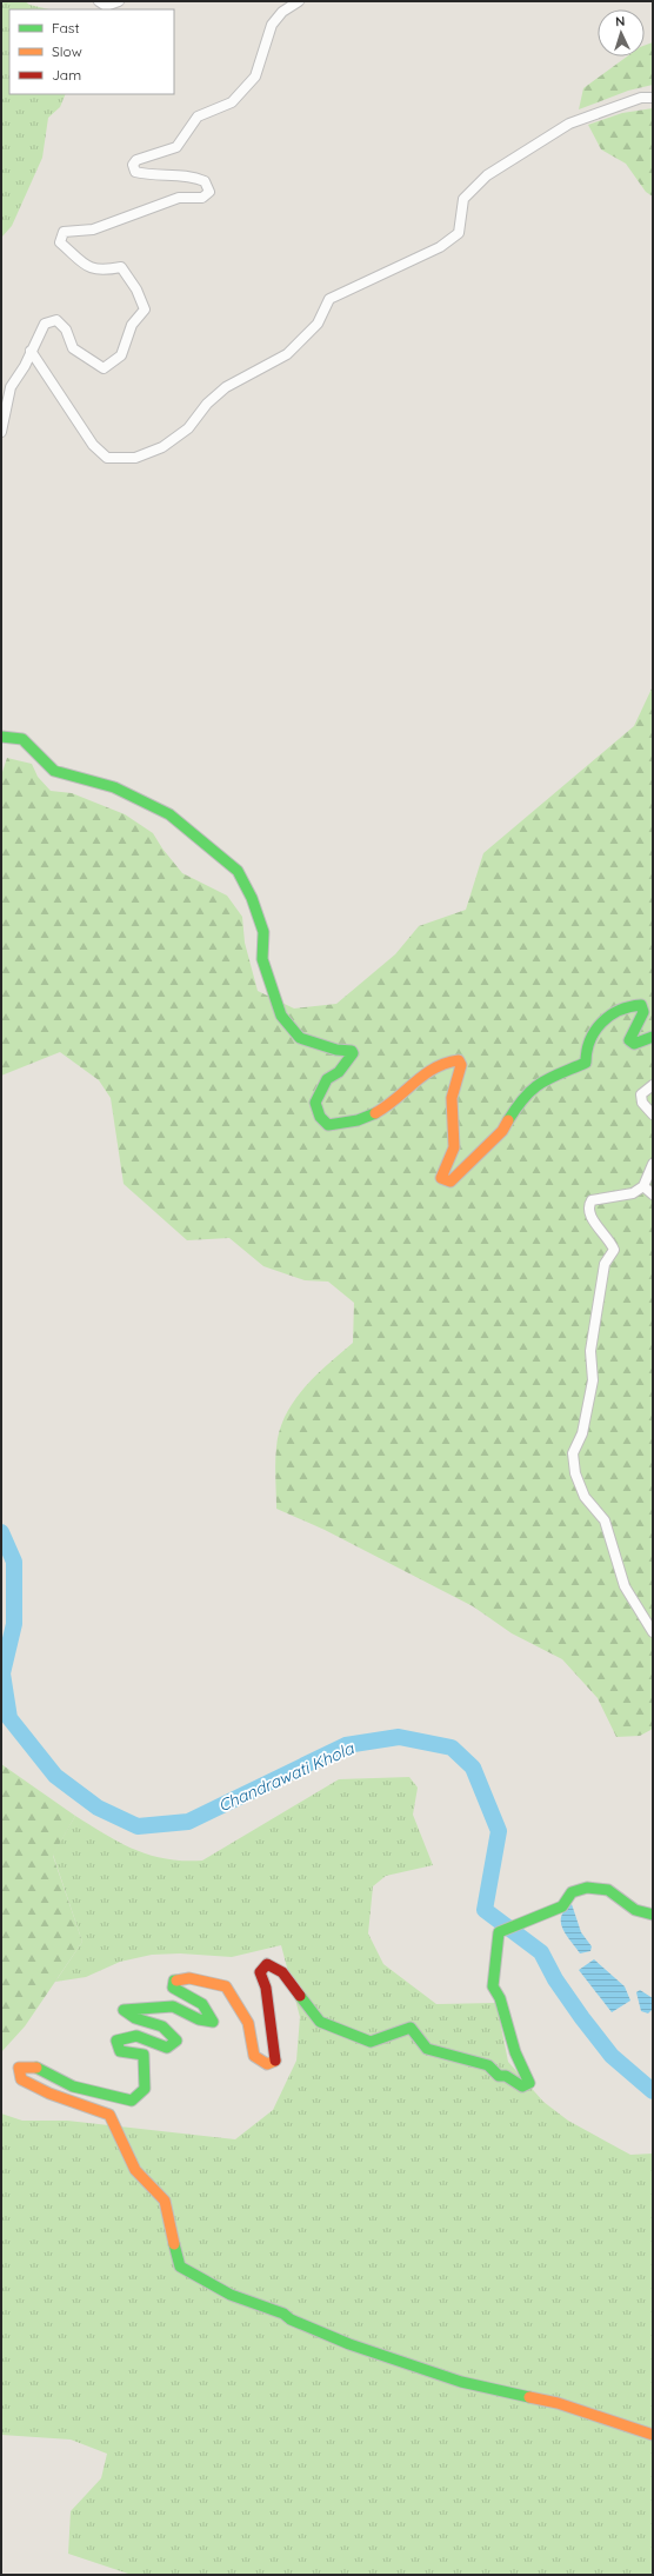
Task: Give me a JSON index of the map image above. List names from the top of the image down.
{
  "water": ["Chandrawati Khola"],
  "legend": ["Fast", "Slow", "Jam"],
  "north": "top"
}
